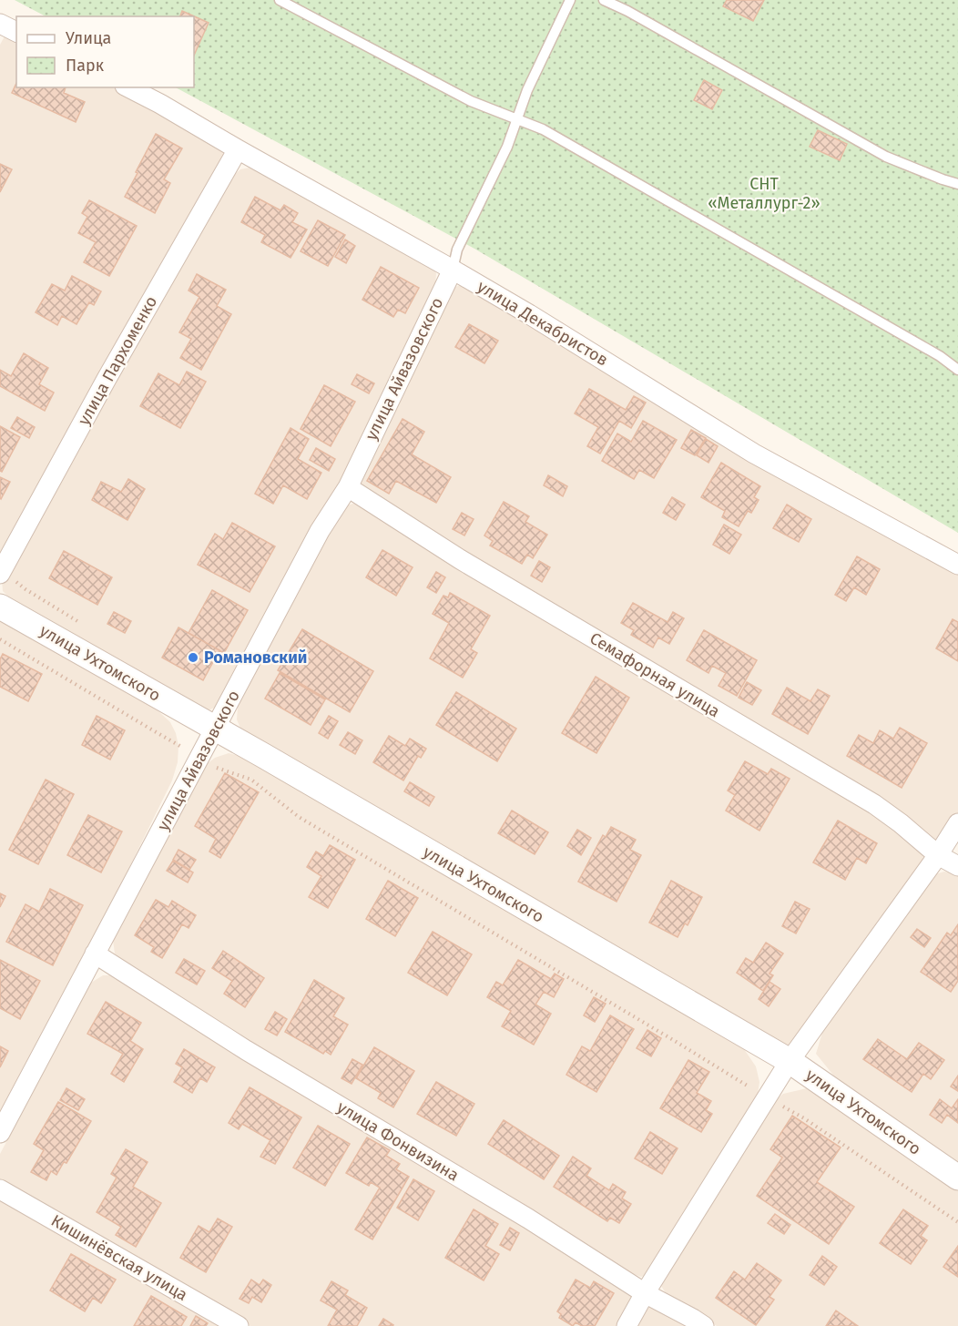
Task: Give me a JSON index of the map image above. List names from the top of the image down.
{
  "streets": {
    "street": [
      "улица Декабристов",
      "улица Пархоменко",
      "улица Айвазовского",
      "улица Ухтомского",
      "Семафорная улица",
      "улица Фонвизина",
      "Кишинёвская улица"
    ]
  },
  "crossings": [
    ["улица Декабристов", "улица Пархоменко"],
    ["улица Декабристов", "улица Айвазовского"],
    ["улица Айвазовского", "улица Ухтомского"],
    ["улица Айвазовского", "Семафорная улица"],
    ["улица Айвазовского", "улица Фонвизина"]
  ],
  "parks": ["СНТ «Металлург-2»"],
  "places": ["Романовский"],
  "legend": ["Улица", "Парк"]
}
